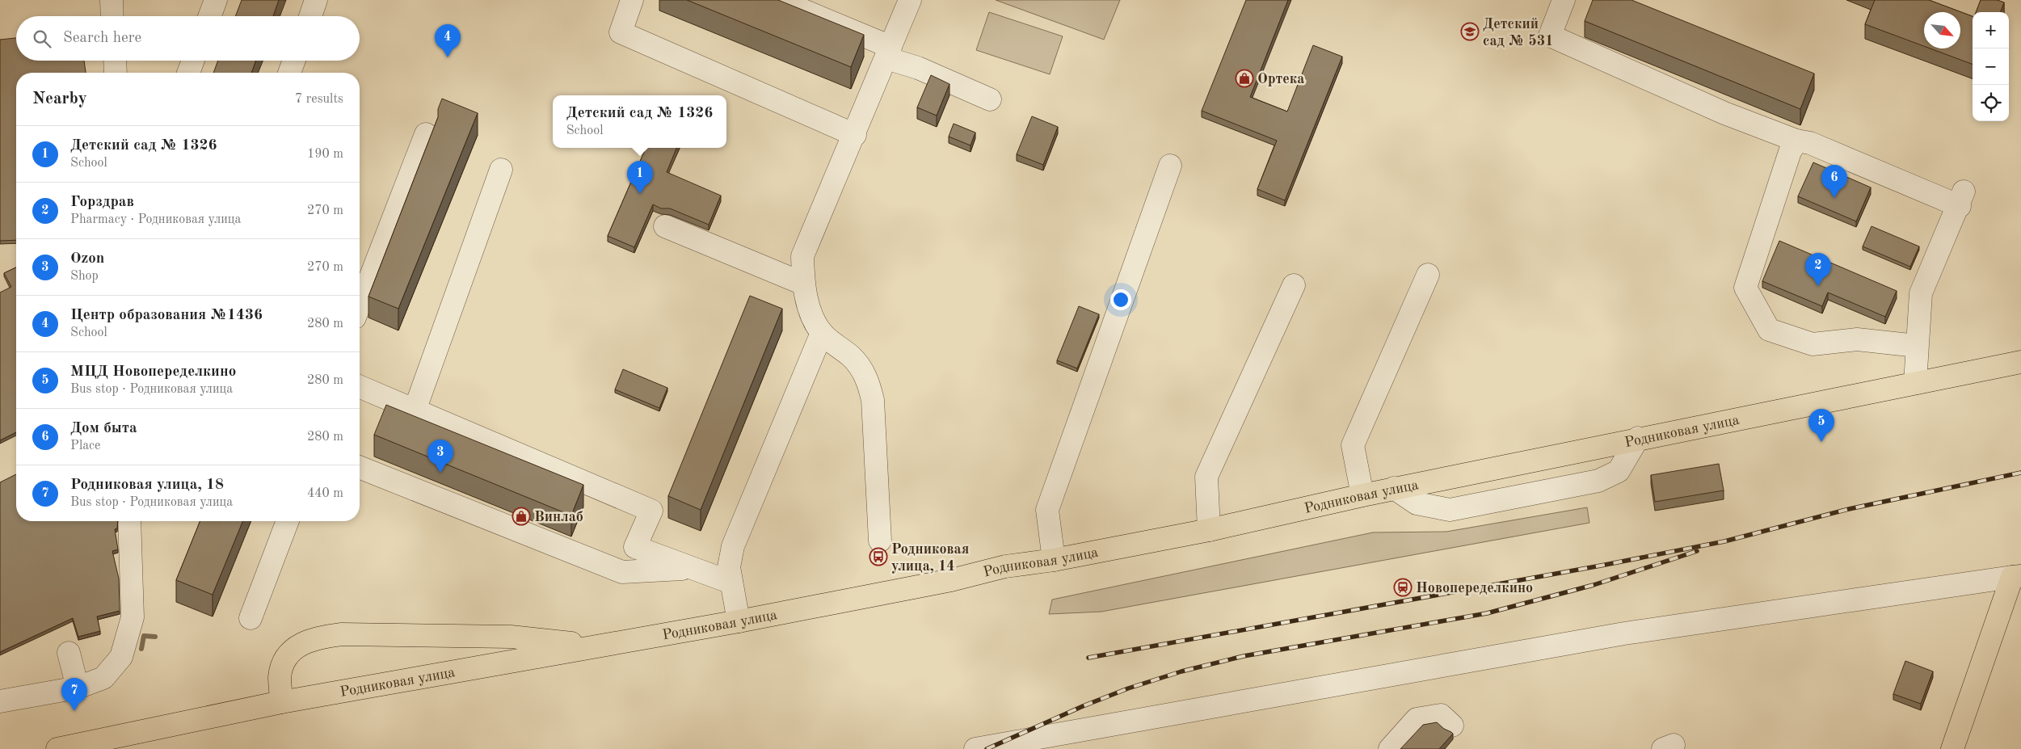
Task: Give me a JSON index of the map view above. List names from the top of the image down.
{
  "streets": {
    "main road": ["Родниковая улица"]
  },
  "places": {
    "school or university": ["Детский сад № 531"],
    "shop": ["Ортека", "Винлаб"],
    "bus stop": ["Родниковая улица, 14"],
    "station": ["Новопеределкино"]
  },
  "north": "bottom right",
  "page": {
    "map_buttons": ["+", "−"],
    "search": "Search here",
    "pins": [
      "4",
      "1",
      "6",
      "2",
      "5",
      "3",
      "7"
    ],
    "heading": ["Nearby", "7 results"],
    "popup": ["Детский сад № 1326", "School"],
    "list": [
      {
        "mark": "1",
        "name": "Детский сад № 1326",
        "note": "School",
        "value": "190 m"
      },
      {
        "mark": "2",
        "name": "Горздрав",
        "note": "Pharmacy · Родниковая улица",
        "value": "270 m"
      },
      {
        "mark": "3",
        "name": "Ozon",
        "note": "Shop",
        "value": "270 m"
      },
      {
        "mark": "4",
        "name": "Центр образования №1436",
        "note": "School",
        "value": "280 m"
      },
      {
        "mark": "5",
        "name": "МЦД Новопеределкино",
        "note": "Bus stop · Родниковая улица",
        "value": "280 m"
      },
      {
        "mark": "6",
        "name": "Дом быта",
        "note": "Place",
        "value": "280 m"
      },
      {
        "mark": "7",
        "name": "Родниковая улица, 18",
        "note": "Bus stop · Родниковая улица",
        "value": "440 m"
      }
    ]
  }
}
